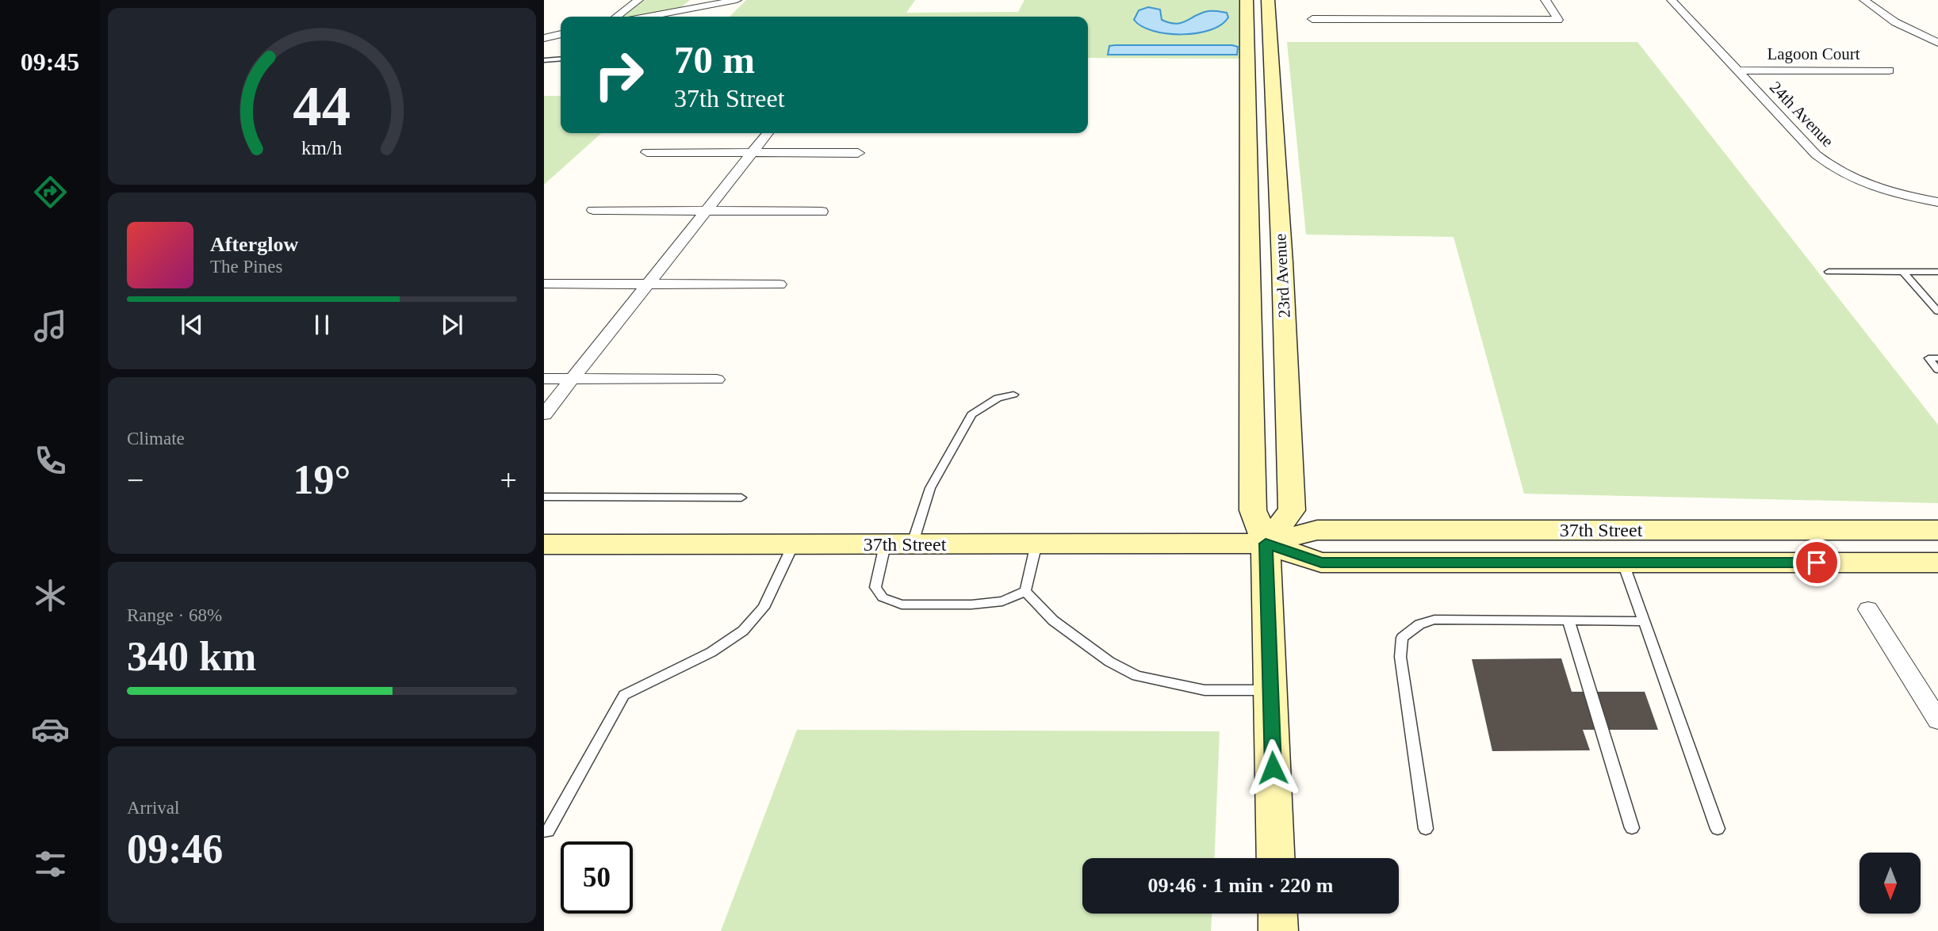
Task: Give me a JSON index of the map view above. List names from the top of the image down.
{
  "streets": {
    "main road": ["23rd Avenue", "37th Street"],
    "street": ["Lagoon Court", "24th Avenue"]
  },
  "crossings": [
    ["Lagoon Court", "24th Avenue"],
    ["23rd Avenue", "37th Street"]
  ],
  "north": "bottom",
  "page": {
    "tabs": "09:45",
    "turn": ["70 m", "37th Street"],
    "song": ["Afterglow", "The Pines"],
    "tile": [
      "Climate",
      ["Range · 68%", "340 km"],
      ["Arrival", "09:46"]
    ],
    "heat": ["−", "19°", "+"],
    "limit": "50",
    "trip": "09:46 · 1 min · 220 m",
    "gauge": ["44", "km/h"]
  }
}
